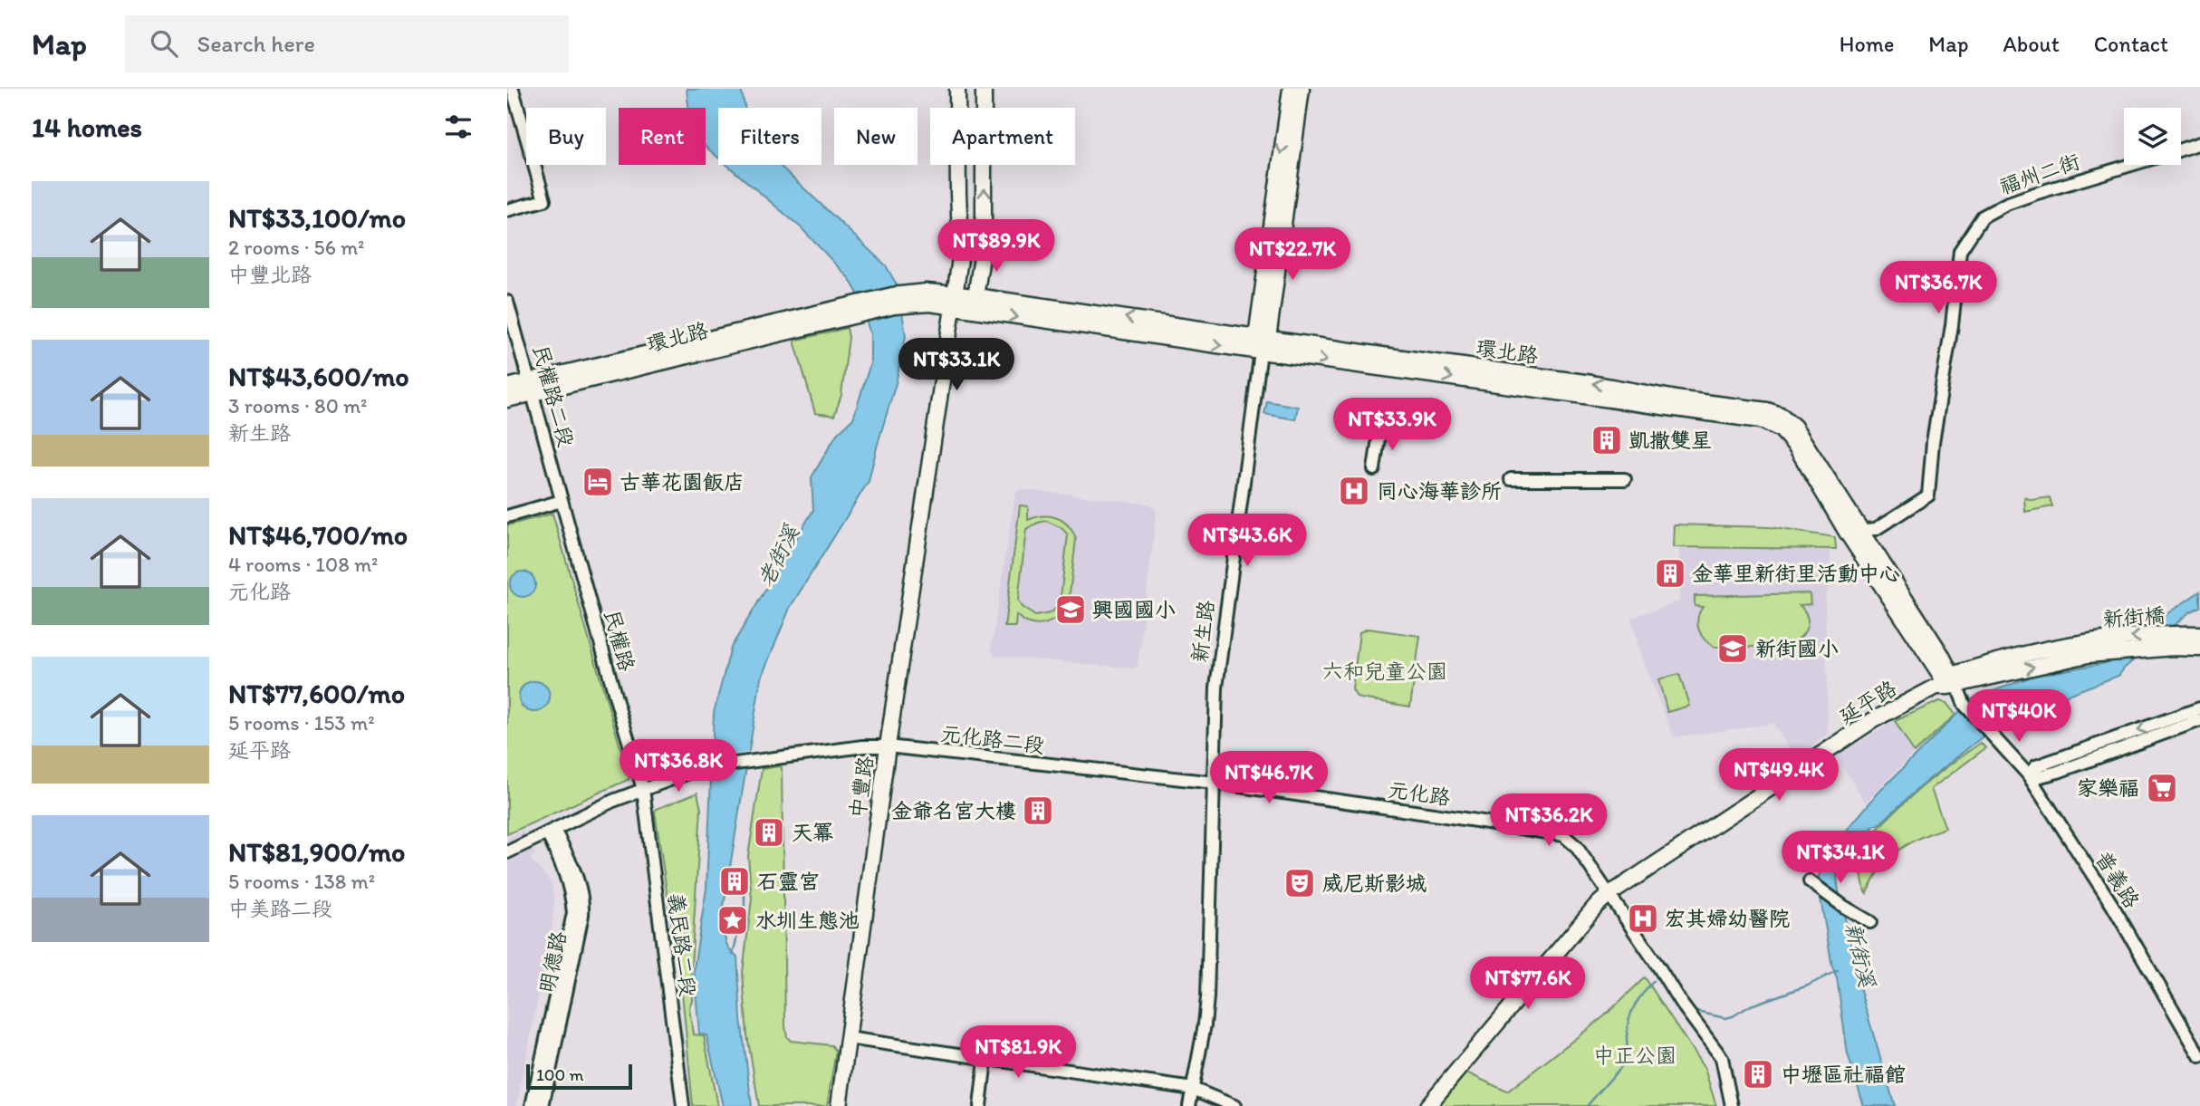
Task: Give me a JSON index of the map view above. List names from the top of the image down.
{
  "streets": {
    "main road": [
      "環北路",
      "新街橋",
      "新生路",
      "延平路",
      "中豐路"
    ],
    "street": [
      "福州二街",
      "民權路二段",
      "民權路",
      "元化路二段",
      "元化路",
      "普義路",
      "義民路二段",
      "明德路"
    ]
  },
  "crossings": [
    ["福州二街", "環北路"],
    ["環北路", "民權路二段"],
    ["環北路", "新生路"],
    ["環北路", "延平路"],
    ["環北路", "中豐路"],
    ["環北路", "普義路"],
    ["民權路二段", "民權路"],
    ["新街橋", "延平路"],
    ["新生路", "元化路二段"],
    ["新生路", "元化路"],
    ["民權路", "元化路二段"],
    ["民權路", "義民路二段"],
    ["延平路", "元化路"],
    ["延平路", "普義路"],
    ["元化路二段", "中豐路"],
    ["元化路二段", "元化路"],
    ["元化路二段", "義民路二段"]
  ],
  "water": ["老街溪", "新街溪"],
  "parks": ["六和兒童公園", "中正公園"],
  "places": {
    "building": [
      "凱撒雙星",
      "金華里新街里活動中心",
      "金爺名宮大樓",
      "天冪",
      "石靈宮",
      "中壢區社福館"
    ],
    "hotel": ["古華花園飯店"],
    "hospital": ["同心海華診所", "宏其婦幼醫院"],
    "school or university": ["興國國小", "新街國小"],
    "supermarket": ["家樂福"],
    "theatre": ["威尼斯影城"],
    "place": ["水圳生態池"]
  },
  "scale_bar": "100 m",
  "page": {
    "header": "Map",
    "search": "Search here",
    "nav": [
      "Home",
      "Map",
      "About",
      "Contact"
    ],
    "heading": "14 homes",
    "chip": [
      "Buy",
      "Rent",
      "Filters",
      "New",
      "Apartment"
    ],
    "list": [
      {
        "name": "NT$33,100/mo",
        "note": "2 rooms · 56 m² · 中豐北路"
      },
      {
        "name": "NT$43,600/mo",
        "note": "3 rooms · 80 m² · 新生路"
      },
      {
        "name": "NT$46,700/mo",
        "note": "4 rooms · 108 m² · 元化路"
      },
      {
        "name": "NT$77,600/mo",
        "note": "5 rooms · 153 m² · 延平路"
      },
      {
        "name": "NT$81,900/mo",
        "note": "5 rooms · 138 m² · 中美路二段"
      }
    ],
    "price": [
      "NT$89.9K",
      "NT$22.7K",
      "NT$36.7K",
      "NT$33.1K",
      "NT$33.9K",
      "NT$43.6K",
      "NT$40K",
      "NT$36.8K",
      "NT$49.4K",
      "NT$46.7K",
      "NT$36.2K",
      "NT$34.1K",
      "NT$77.6K",
      "NT$81.9K"
    ],
    "scale": "100 m"
  }
}
